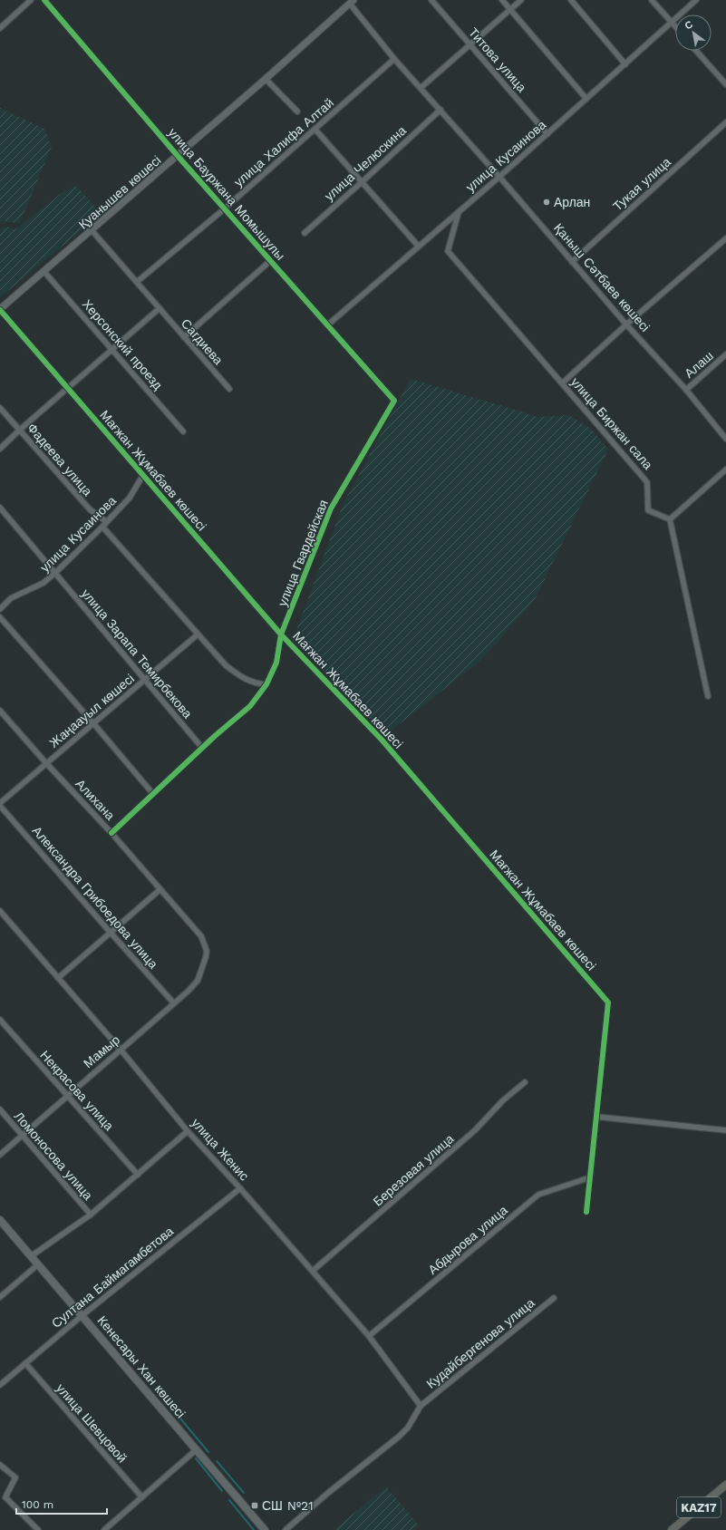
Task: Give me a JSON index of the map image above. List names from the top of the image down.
{
  "streets": {
    "main road": ["Кенесары Хан көшесі", "KAZ17"],
    "street": [
      "Титова улица",
      "улица Халифа Алтай",
      "улица Кусаинова",
      "улица Челюскина",
      "Тукая улица",
      "Қуанышев көшесі",
      "улица Бауржана Момышулы",
      "Қаныш Сәтбаев көшесі",
      "Сагдиева",
      "Херсонский проезд",
      "Алаш",
      "улица Биржан сала",
      "Фадеева улица",
      "Мағжан Жұмабаев көшесі",
      "улица Гвардейская",
      "улица Зарапа Темирбекова",
      "Жаңаауыл көшесі",
      "Алихана",
      "Александра Грибоедова улица",
      "Мамыр",
      "Некрасова улица",
      "улица Женис",
      "Ломоносова улица",
      "Березовая улица",
      "Абдырова улица",
      "Султана Баймагамбетова",
      "Кудайбергенова улица",
      "улица Шевцовой"
    ]
  },
  "crossings": [
    ["Титова улица", "улица Кусаинова"],
    ["улица Халифа Алтай", "улица Бауржана Момышулы"],
    ["улица Халифа Алтай", "Қаныш Сәтбаев көшесі"],
    ["улица Халифа Алтай", "Сагдиева"],
    ["улица Кусаинова", "улица Бауржана Момышулы"],
    ["улица Кусаинова", "Қаныш Сәтбаев көшесі"],
    ["улица Кусаинова", "улица Биржан сала"],
    ["улица Кусаинова", "Фадеева улица"],
    ["улица Кусаинова", "Мағжан Жұмабаев көшесі"],
    ["улица Кусаинова", "улица Зарапа Темирбекова"],
    ["улица Челюскина", "Қаныш Сәтбаев көшесі"],
    ["Тукая улица", "Қаныш Сәтбаев көшесі"],
    ["Қуанышев көшесі", "улица Бауржана Момышулы"],
    ["Қуанышев көшесі", "Қаныш Сәтбаев көшесі"],
    ["Қуанышев көшесі", "Сагдиева"],
    ["Қуанышев көшесі", "Херсонский проезд"],
    ["Қуанышев көшесі", "Мағжан Жұмабаев көшесі"],
    ["улица Бауржана Момышулы", "улица Гвардейская"],
    ["Қаныш Сәтбаев көшесі", "Алаш"],
    ["Мағжан Жұмабаев көшесі", "улица Гвардейская"],
    ["улица Гвардейская", "улица Зарапа Темирбекова"],
    ["улица Гвардейская", "Алихана"],
    ["улица Зарапа Темирбекова", "Жаңаауыл көшесі"],
    ["Жаңаауыл көшесі", "Алихана"],
    ["Жаңаауыл көшесі", "Александра Грибоедова улица"],
    ["Алихана", "Мамыр"],
    ["Александра Грибоедова улица", "Мамыр"],
    ["Мамыр", "Некрасова улица"],
    ["Мамыр", "улица Женис"],
    ["Мамыр", "Ломоносова улица"],
    ["улица Женис", "Березовая улица"],
    ["улица Женис", "Абдырова улица"],
    ["улица Женис", "Султана Баймагамбетова"],
    ["улица Женис", "Кудайбергенова улица"],
    ["Султана Баймагамбетова", "Кенесары Хан көшесі"],
    ["Султана Баймагамбетова", "улица Шевцовой"]
  ],
  "places": {
    "other": ["Арлан"],
    "transit": ["СШ №21"]
  },
  "scale_bar": "100 m",
  "north": "top left"
}
